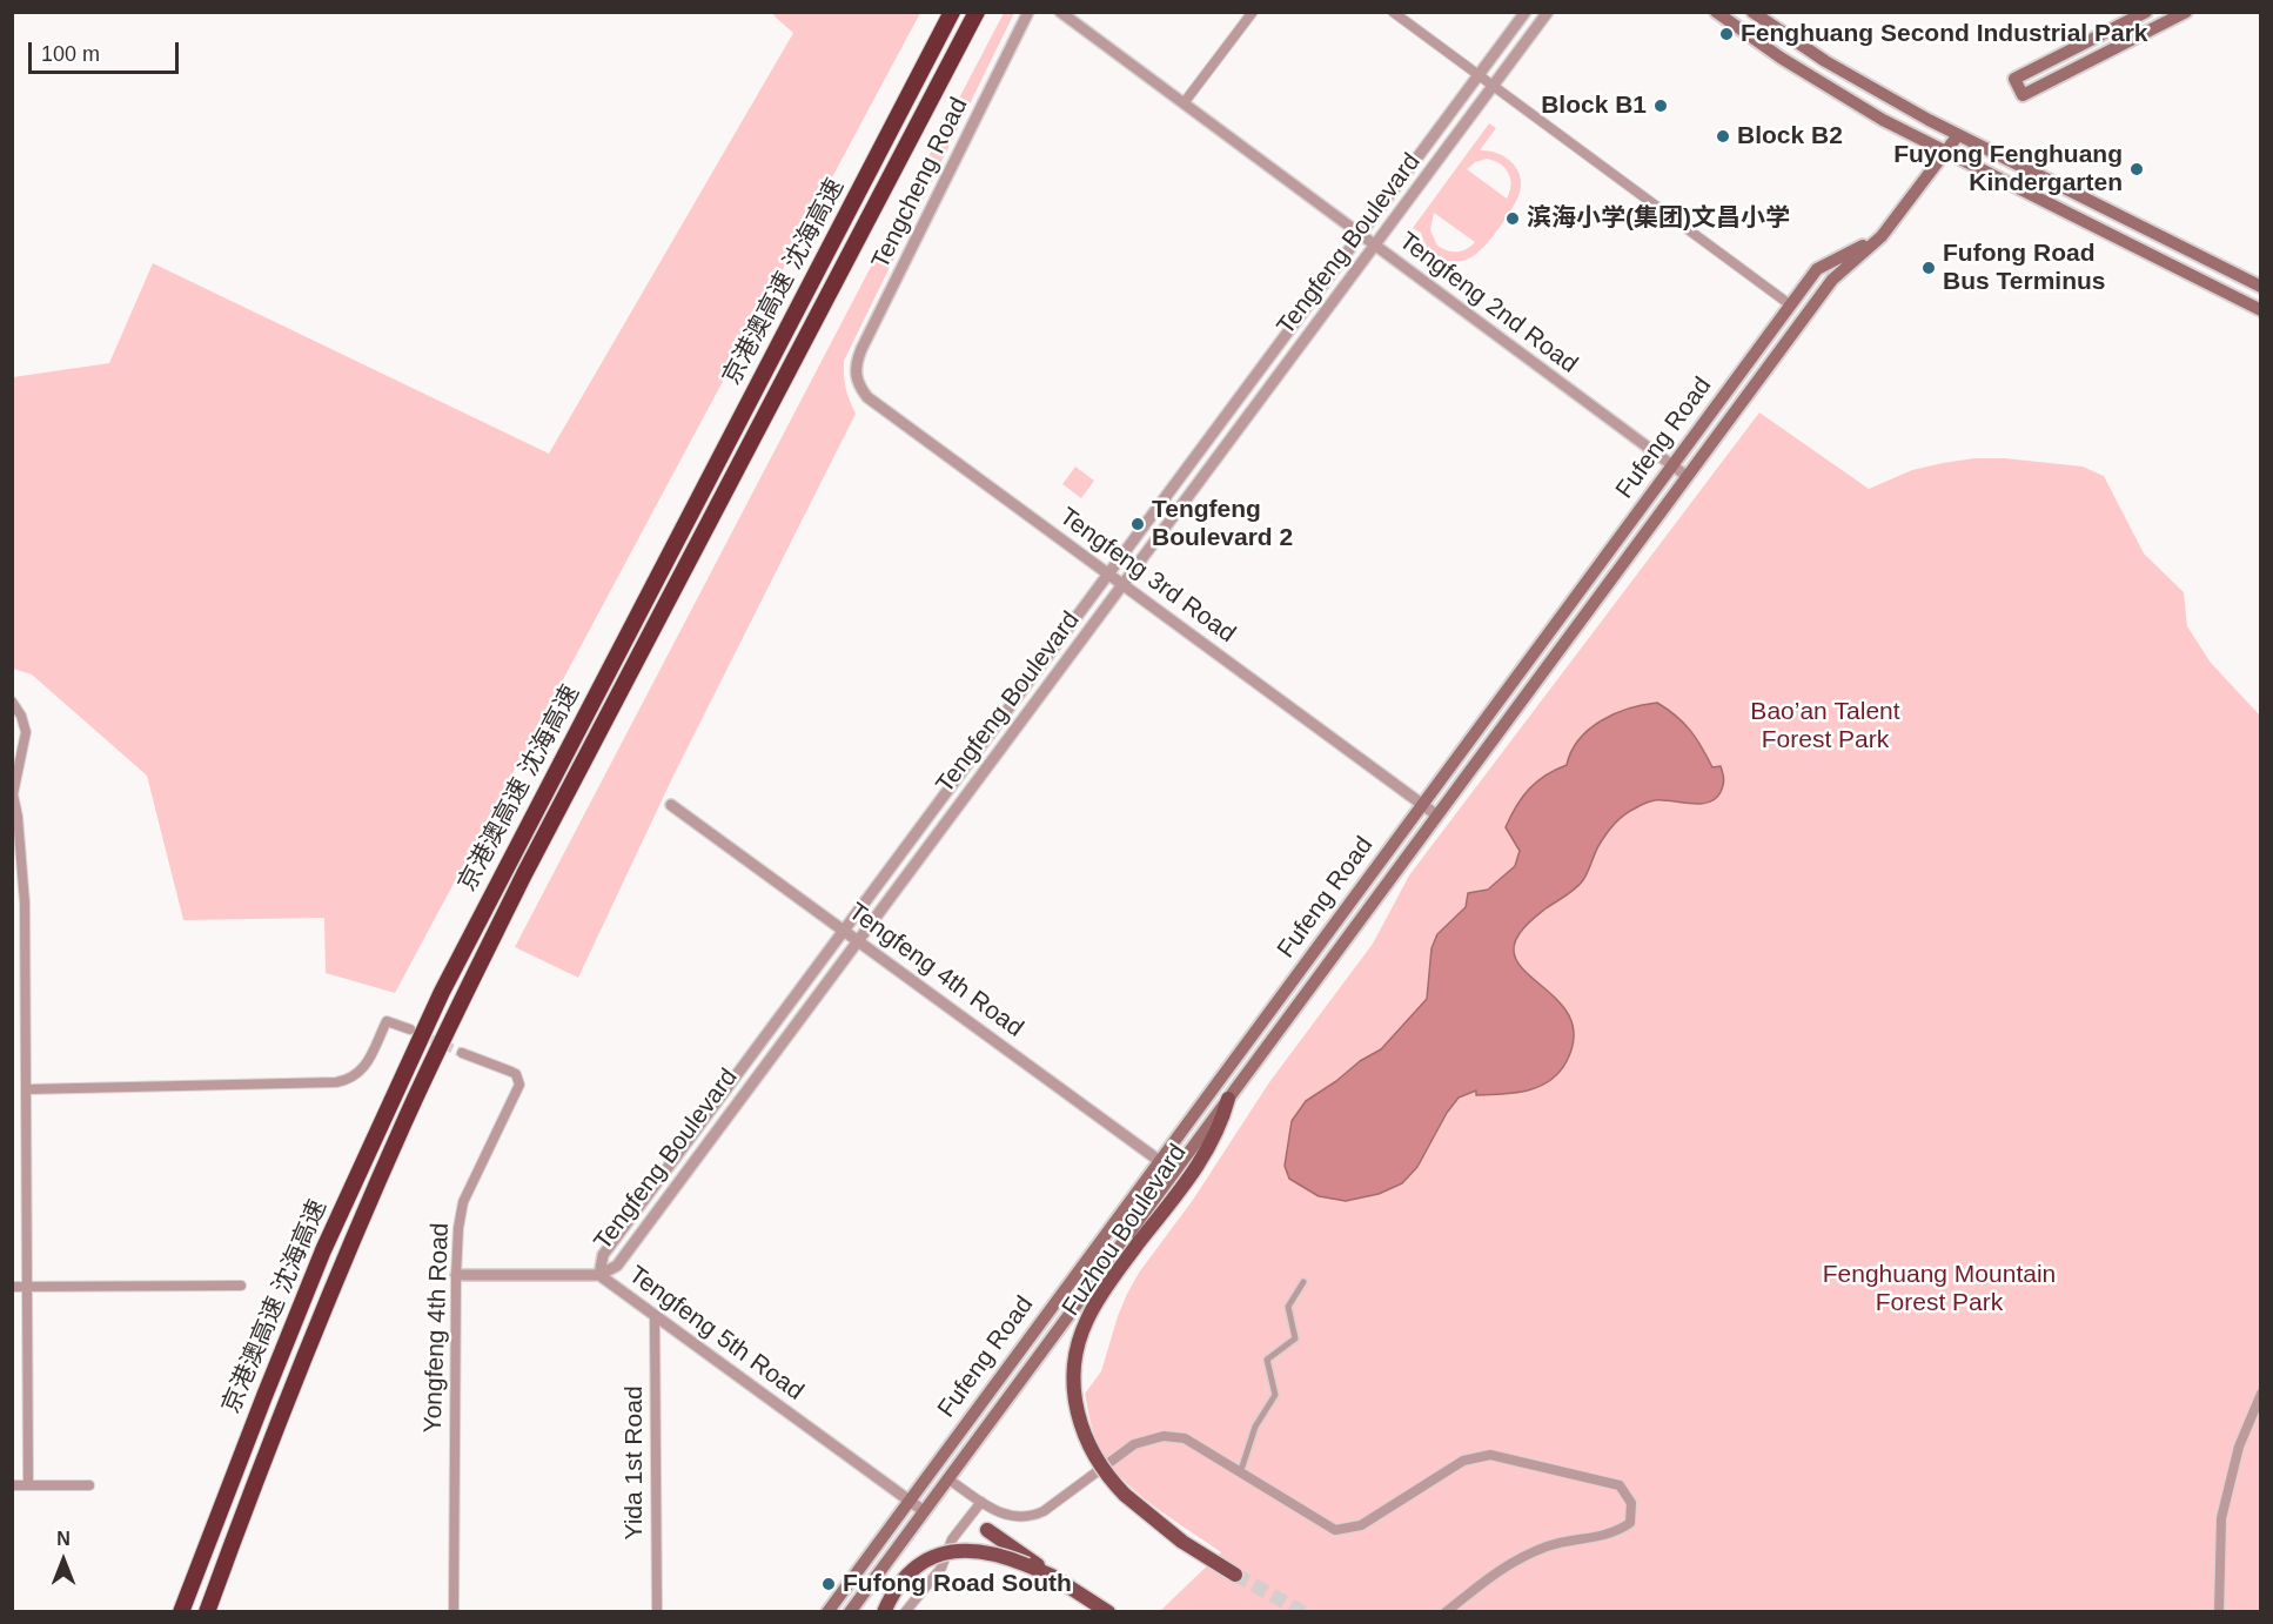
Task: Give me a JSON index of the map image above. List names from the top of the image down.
{
  "streets": {
    "highway": ["京港澳高速 沈海高速"],
    "main road": ["Fufeng Road", "Fuzhou Boulevard"],
    "street": [
      "Tengcheng Road",
      "Tengfeng Boulevard",
      "Tengfeng 2nd Road",
      "Tengfeng 3rd Road",
      "Tengfeng 4th Road",
      "Yongfeng 4th Road",
      "Tengfeng 5th Road",
      "Yida 1st Road"
    ]
  },
  "crossings": [
    ["Tengcheng Road", "Tengfeng 3rd Road"],
    ["Tengfeng Boulevard", "Tengfeng 2nd Road"],
    ["Tengfeng Boulevard", "Tengfeng 3rd Road"],
    ["Tengfeng Boulevard", "Tengfeng 4th Road"],
    ["Tengfeng Boulevard", "Tengfeng 5th Road"],
    ["Tengfeng 2nd Road", "Fufeng Road"],
    ["Fufeng Road", "Tengfeng 3rd Road"],
    ["Fufeng Road", "Tengfeng 4th Road"],
    ["Fufeng Road", "Fuzhou Boulevard"],
    ["Fufeng Road", "Tengfeng 5th Road"],
    ["Yongfeng 4th Road", "Tengfeng 5th Road"],
    ["Tengfeng 5th Road", "Yida 1st Road"]
  ],
  "parks": ["Bao’an Talent Forest Park", "Fenghuang Mountain Forest Park"],
  "places": [
    "Fenghuang Second Industrial Park",
    "Block B1",
    "Block B2",
    "Fuyong Fenghuang Kindergarten",
    "滨海小学(集团)文昌小学",
    "Fufong Road Bus Terminus",
    "Tengfeng Boulevard 2",
    "Fufong Road South"
  ],
  "scale_bar": "100 m",
  "north": "top"
}
